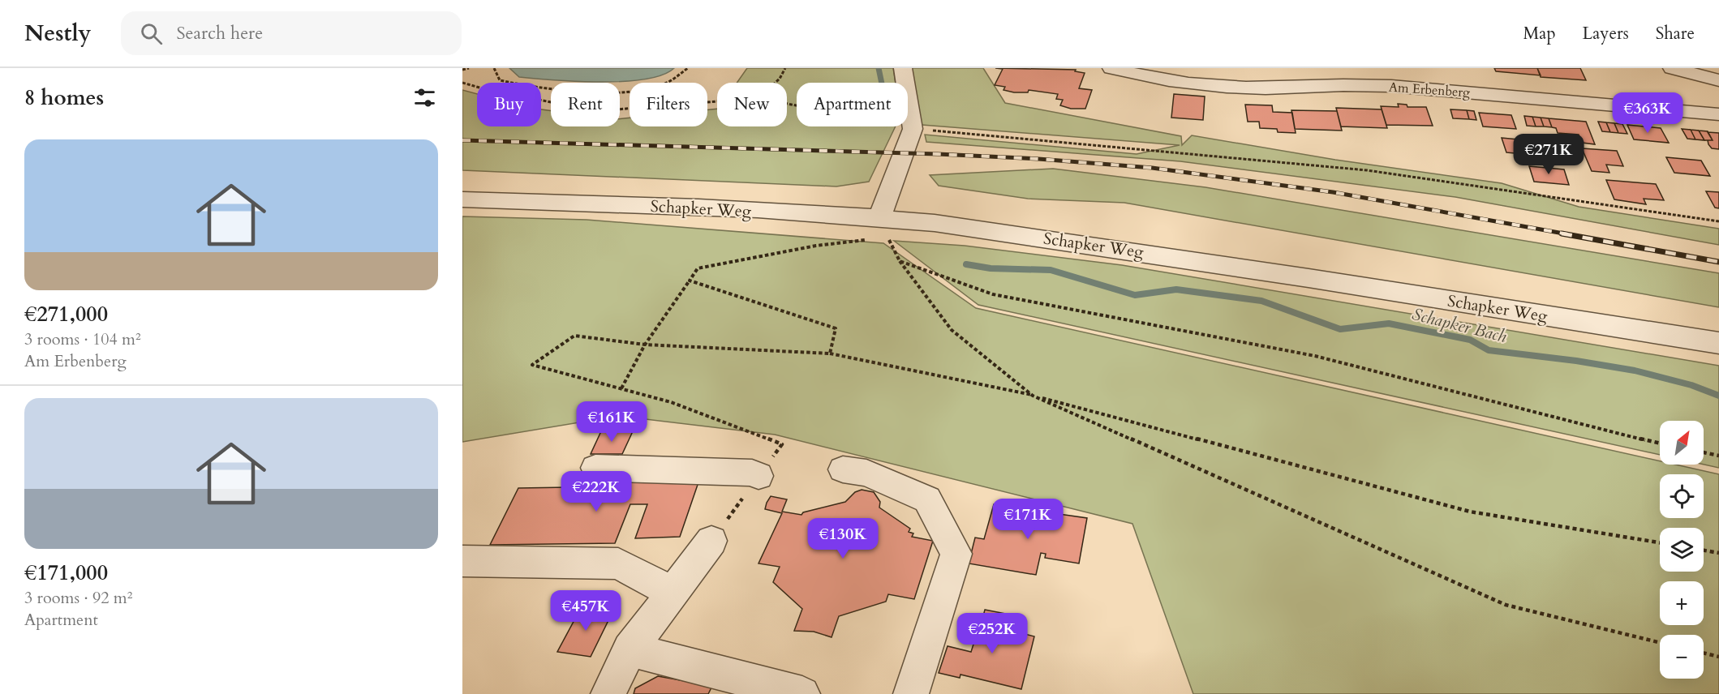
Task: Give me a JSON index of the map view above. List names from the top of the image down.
{
  "streets": {
    "street": ["Am Erbenberg", "Schapker Weg"]
  },
  "water": ["Schapker Bach"],
  "north": "top right",
  "page": {
    "header": "Nestly",
    "search": "Search here",
    "nav": ["Map", "Layers", "Share"],
    "heading": "8 homes",
    "chip": [
      "Buy",
      "Rent",
      "Filters",
      "New",
      "Apartment"
    ],
    "price": [
      "€363K",
      "€271K",
      "€161K",
      "€222K",
      "€171K",
      "€130K",
      "€457K",
      "€252K"
    ],
    "list": [
      {
        "name": "€271,000",
        "note": "3 rooms · 104 m² · Am Erbenberg"
      },
      {
        "name": "€171,000",
        "note": "3 rooms · 92 m² · Apartment"
      }
    ],
    "map_buttons": ["+", "−"]
  }
}
